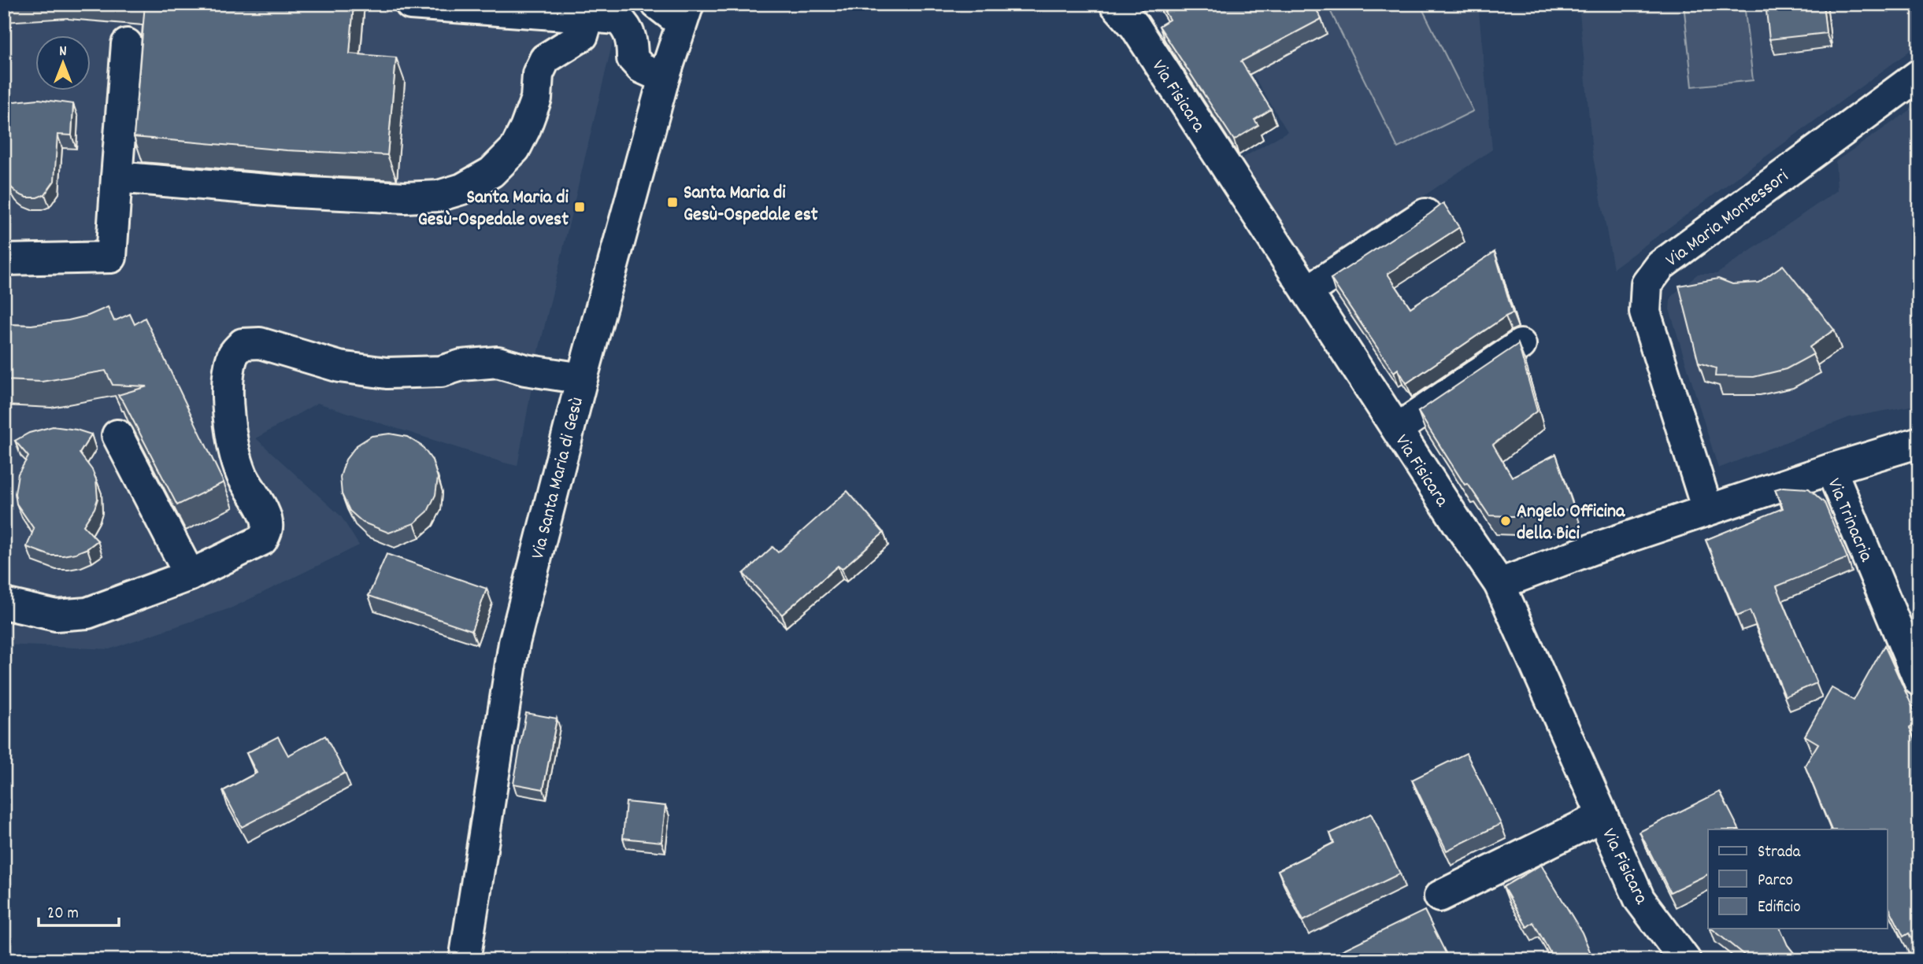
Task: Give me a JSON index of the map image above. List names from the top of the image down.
{
  "streets": {
    "street": [
      "Via Fisicara",
      "Via Maria Montessori",
      "Via Santa Maria di Gesù",
      "Via Trinacria"
    ]
  },
  "crossings": [
    ["Via Fisicara", "Via Trinacria"],
    ["Via Maria Montessori", "Via Trinacria"]
  ],
  "places": {
    "transit": ["Santa Maria di Gesù-Ospedale est", "Santa Maria di Gesù-Ospedale ovest"],
    "other": ["Angelo Officina della Bici"]
  },
  "legend": ["Strada", "Parco", "Edificio"],
  "scale_bar": "20 m",
  "north": "top"
}
